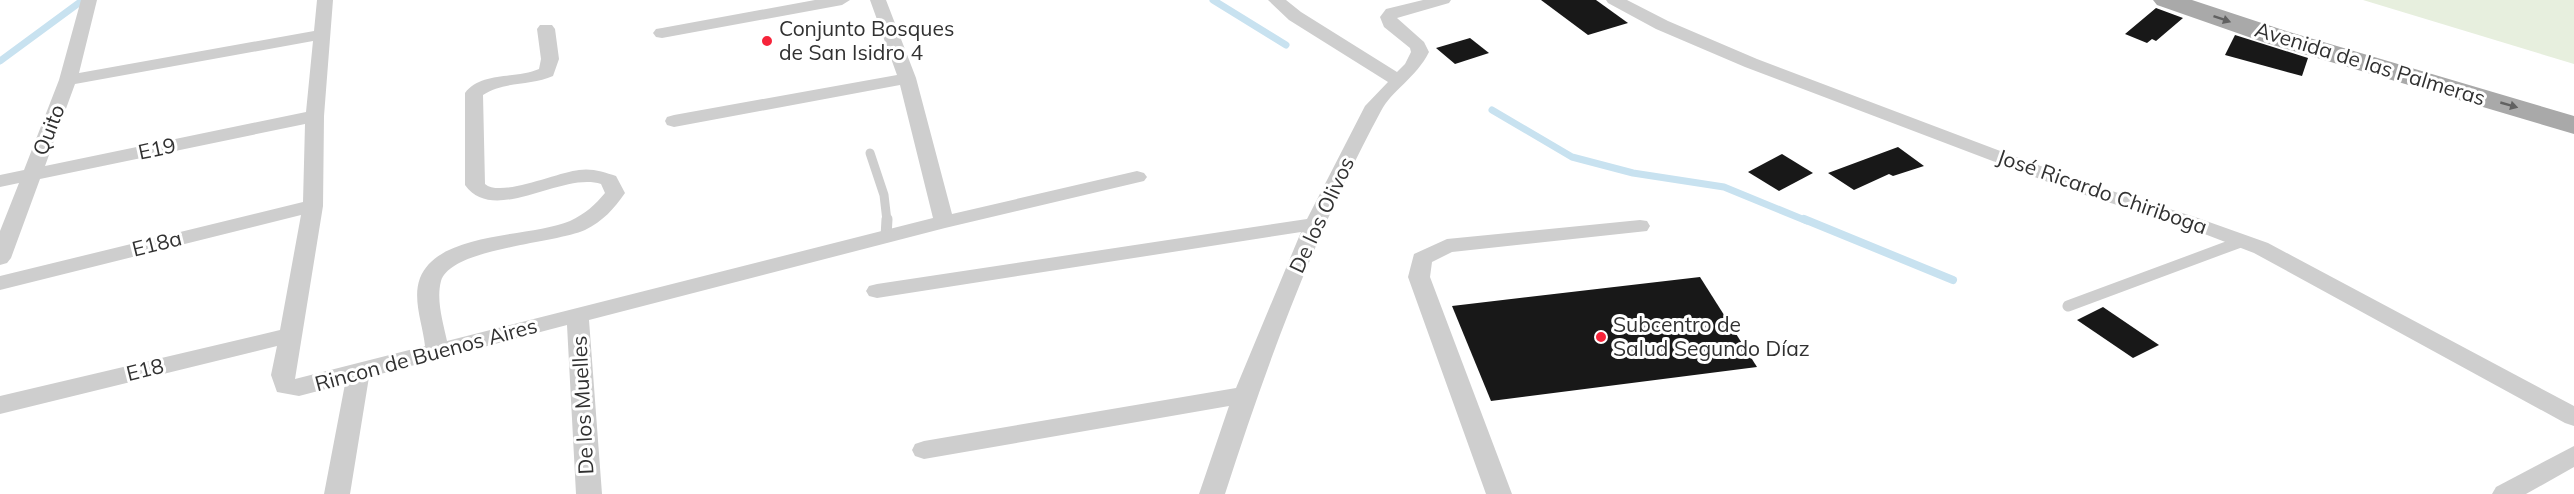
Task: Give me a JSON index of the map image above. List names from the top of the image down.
{
  "streets": {
    "main road": ["Avenida de las Palmeras"],
    "street": [
      "Quito",
      "E19",
      "José Ricardo Chiriboga",
      "De los Olivos",
      "E18a",
      "Rincon de Buenos Aires",
      "E18",
      "De los Muelles"
    ]
  },
  "crossings": [
    ["Quito", "E19"],
    ["E19", "Rincon de Buenos Aires"],
    ["E18a", "Rincon de Buenos Aires"],
    ["Rincon de Buenos Aires", "E18"],
    ["Rincon de Buenos Aires", "De los Muelles"]
  ],
  "places": ["Conjunto Bosques de San Isidro 4", "Subcentro de Salud Segundo Díaz"]
}
